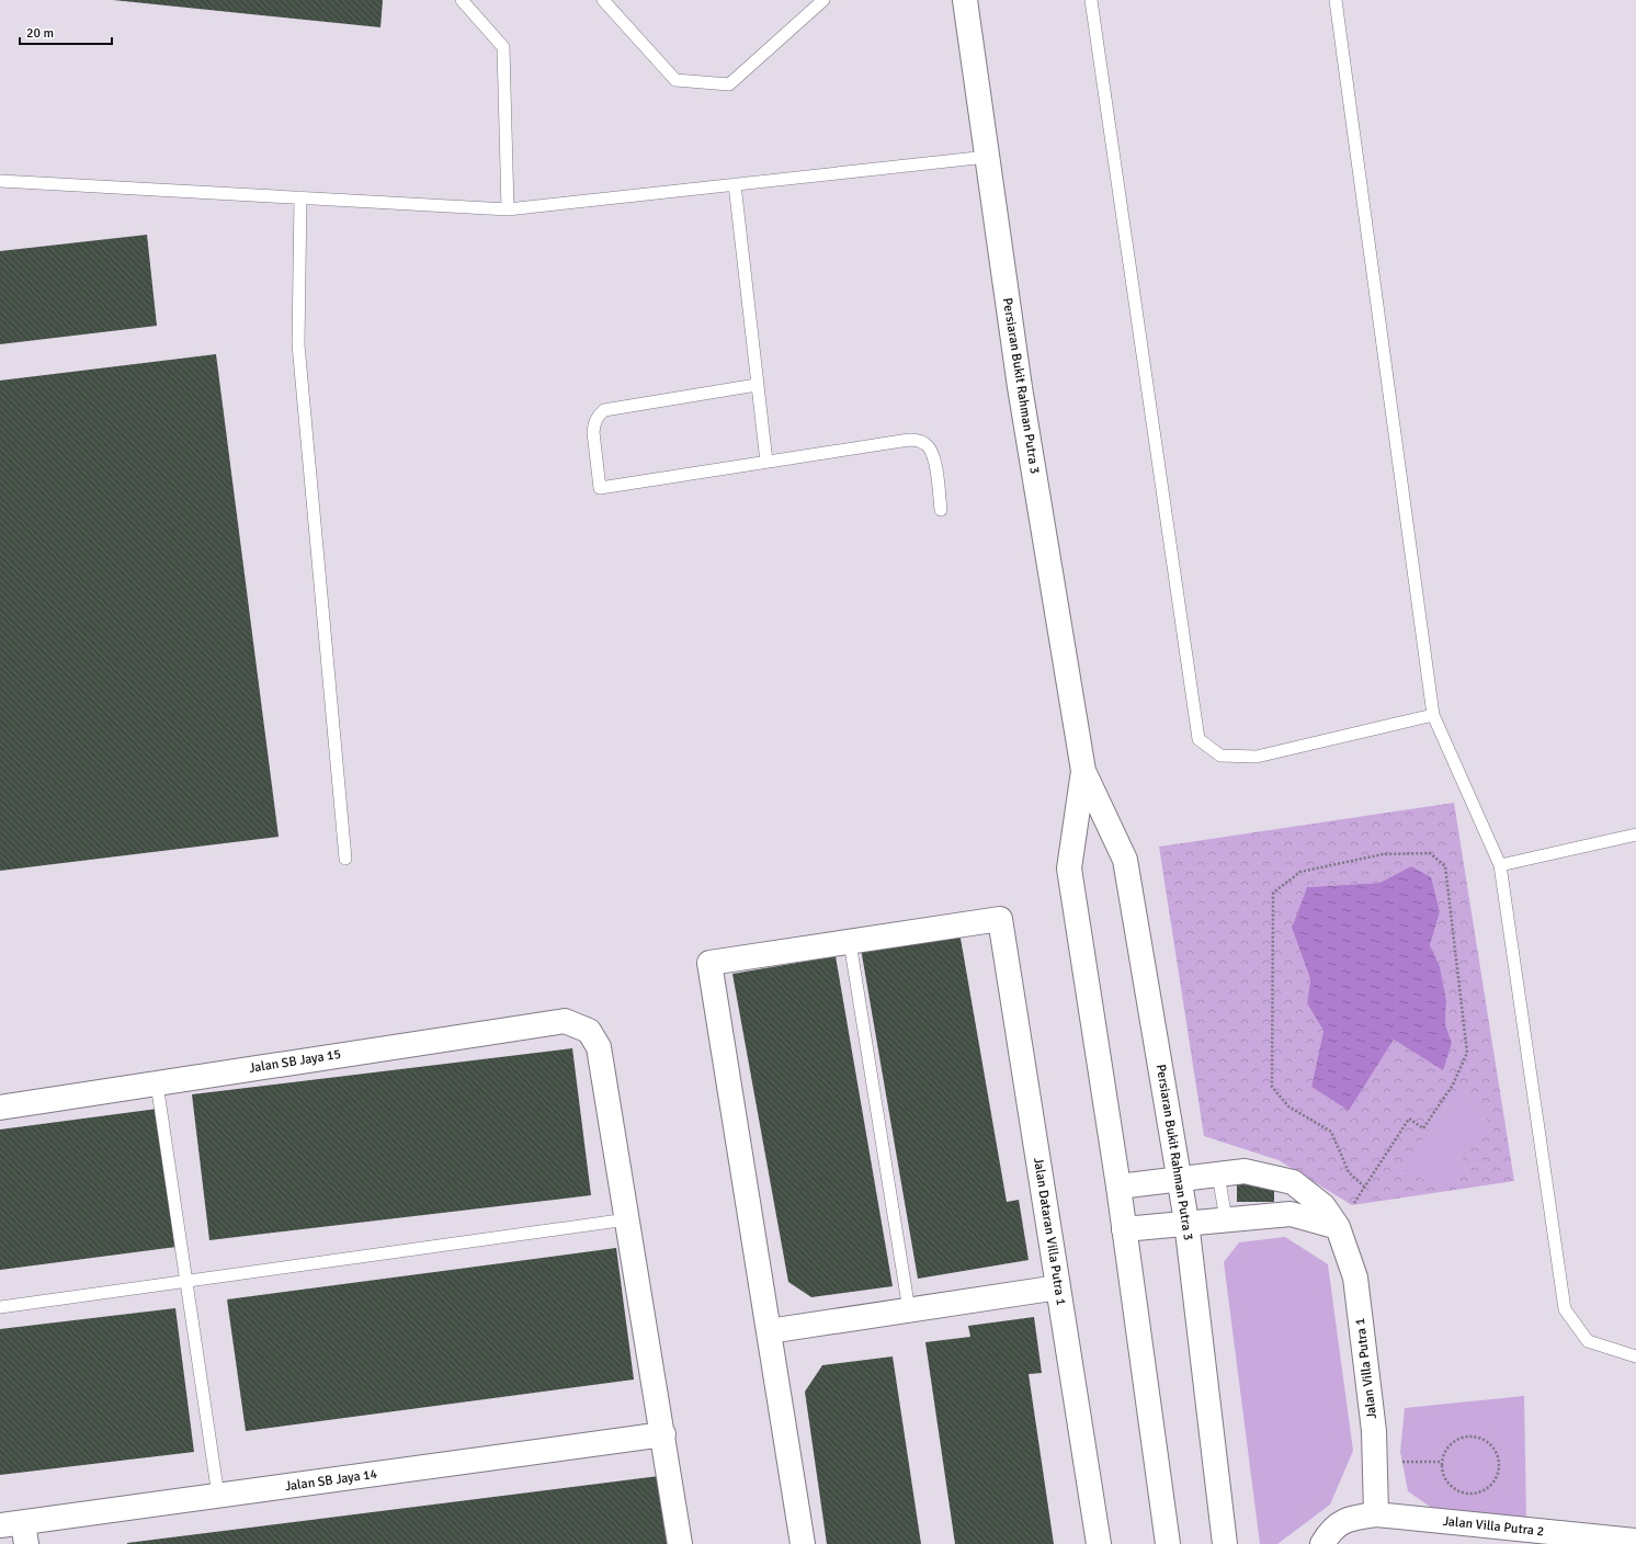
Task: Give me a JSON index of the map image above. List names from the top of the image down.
{
  "streets": {
    "street": [
      "Persiaran Bukit Rahman Putra 3",
      "Jalan SB Jaya 15",
      "Jalan Dataran Villa Putra 1",
      "Jalan Villa Putra 1",
      "Jalan SB Jaya 14",
      "Jalan Villa Putra 2"
    ]
  },
  "crossings": [
    ["Persiaran Bukit Rahman Putra 3", "Jalan Villa Putra 1"],
    ["Jalan Villa Putra 1", "Jalan Villa Putra 2"]
  ],
  "scale_bar": "20 m"
}
